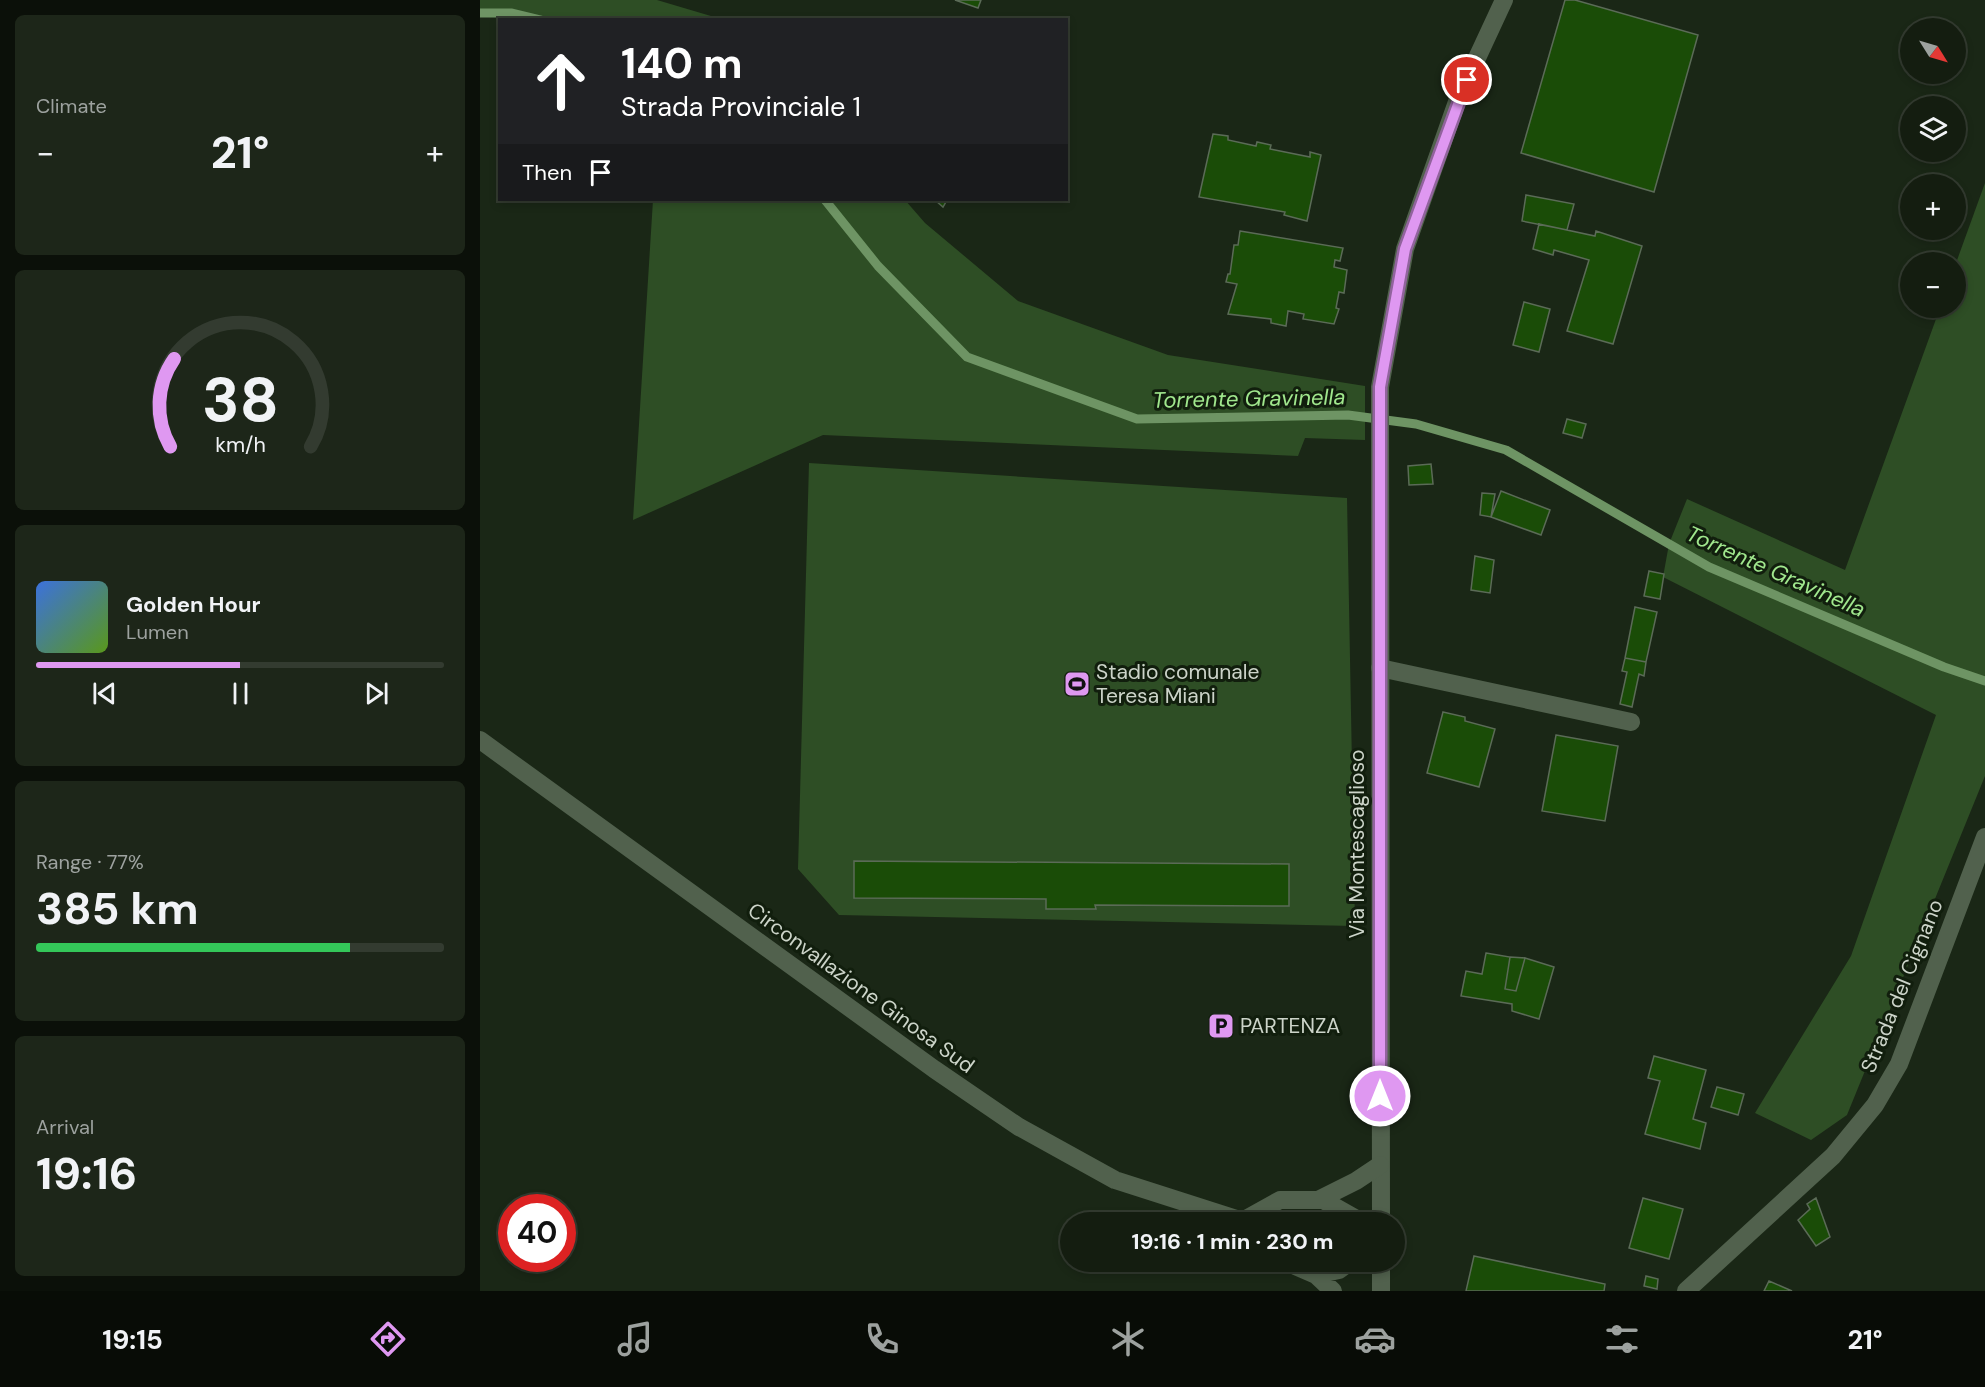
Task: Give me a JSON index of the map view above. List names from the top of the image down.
{
  "streets": {
    "street": ["Via Montescaglioso", "Strada del Cignano", "Circonvallazione Ginosa Sud"]
  },
  "crossings": [
    ["Via Montescaglioso", "Circonvallazione Ginosa Sud"]
  ],
  "water": ["Torrente Gravinella"],
  "places": {
    "sports": ["Stadio comunale Teresa Miani"],
    "parking": ["PARTENZA"]
  },
  "north": "bottom right",
  "page": {
    "tile": [
      "Climate",
      ["Range · 77%", "385 km"],
      ["Arrival", "19:16"]
    ],
    "map_buttons": ["+", "−"],
    "turn": ["140 m", "Strada Provinciale 1"],
    "heat": ["−", "21°", "+"],
    "then": "Then",
    "song": ["Golden Hour", "Lumen"],
    "limit": "40",
    "trip": "19:16 · 1 min · 230 m",
    "tabs": ["19:15", "21°"],
    "gauge": ["38", "km/h"]
  }
}
